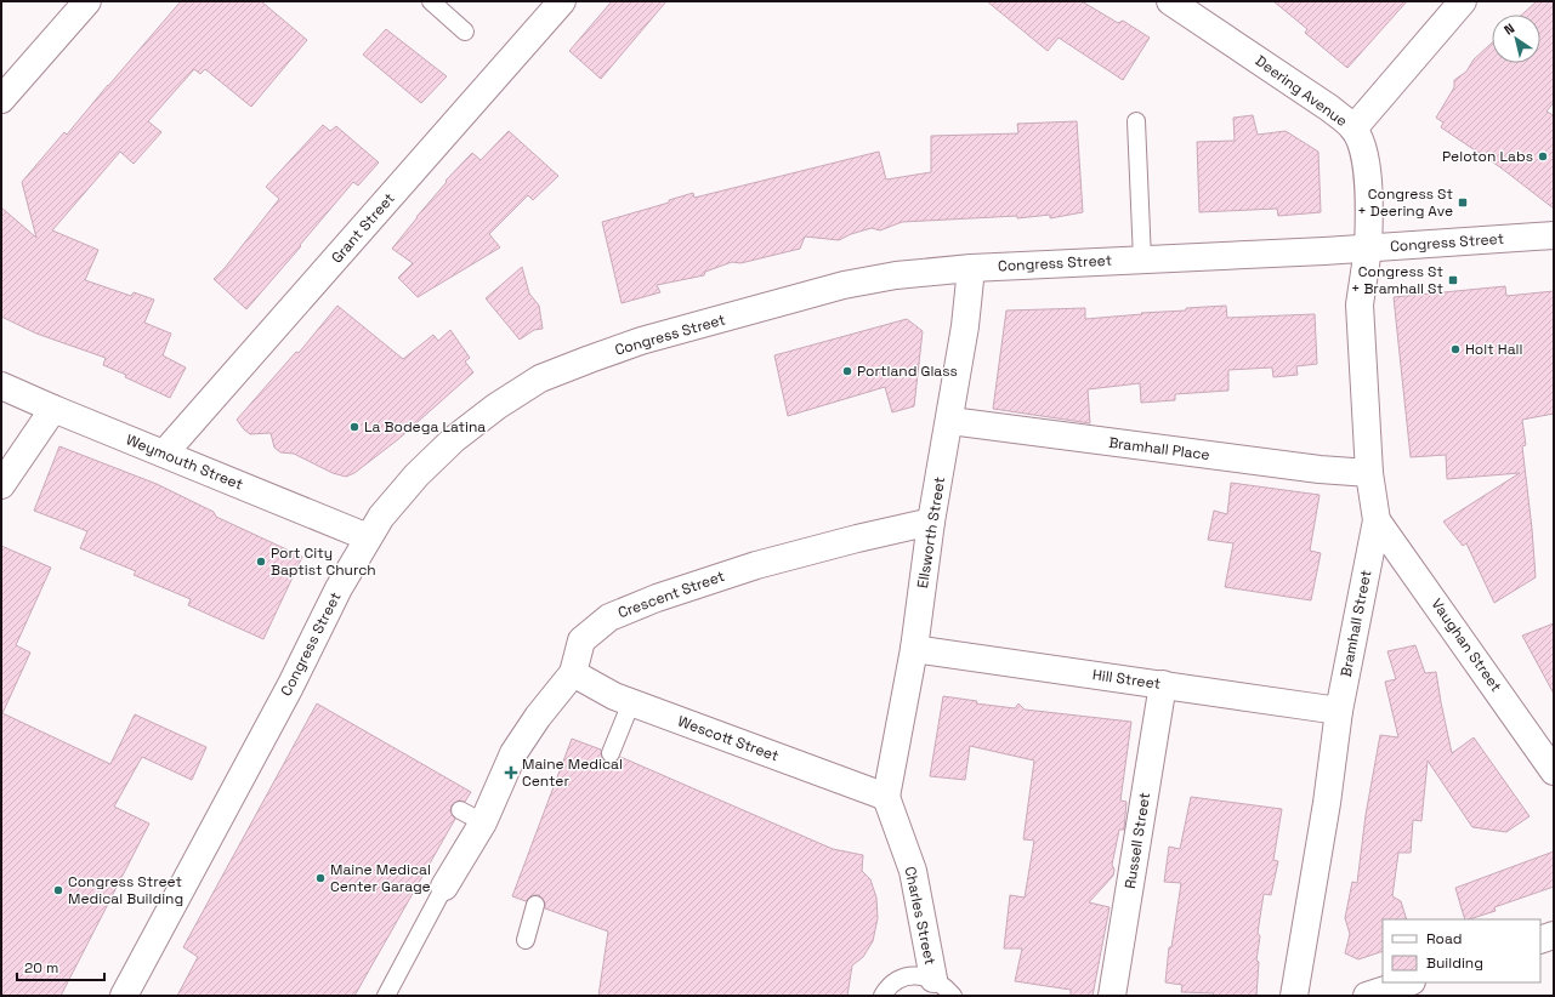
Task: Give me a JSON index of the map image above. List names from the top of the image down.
{
  "streets": {
    "street": [
      "Deering Avenue",
      "Grant Street",
      "Congress Street",
      "Bramhall Place",
      "Weymouth Street",
      "Ellsworth Street",
      "Crescent Street",
      "Bramhall Street",
      "Vaughan Street",
      "Hill Street",
      "Wescott Street",
      "Russell Street",
      "Charles Street"
    ]
  },
  "crossings": [
    ["Deering Avenue", "Congress Street"],
    ["Deering Avenue", "Bramhall Street"],
    ["Grant Street", "Weymouth Street"],
    ["Congress Street", "Weymouth Street"],
    ["Congress Street", "Ellsworth Street"],
    ["Congress Street", "Bramhall Street"],
    ["Bramhall Place", "Ellsworth Street"],
    ["Bramhall Place", "Bramhall Street"],
    ["Ellsworth Street", "Crescent Street"],
    ["Ellsworth Street", "Hill Street"],
    ["Ellsworth Street", "Wescott Street"],
    ["Ellsworth Street", "Charles Street"],
    ["Crescent Street", "Wescott Street"],
    ["Bramhall Street", "Vaughan Street"],
    ["Bramhall Street", "Hill Street"],
    ["Hill Street", "Russell Street"],
    ["Wescott Street", "Charles Street"]
  ],
  "places": {
    "other": [
      "Peloton Labs",
      "Holt Hall",
      "Portland Glass",
      "La Bodega Latina",
      "Port City Baptist Church",
      "Maine Medical Center Garage",
      "Congress Street Medical Building"
    ],
    "transit": ["Congress St + Deering Ave", "Congress St + Bramhall St"],
    "health": ["Maine Medical Center"]
  },
  "legend": ["Road", "Building"],
  "scale_bar": "20 m",
  "north": "top left"
}
